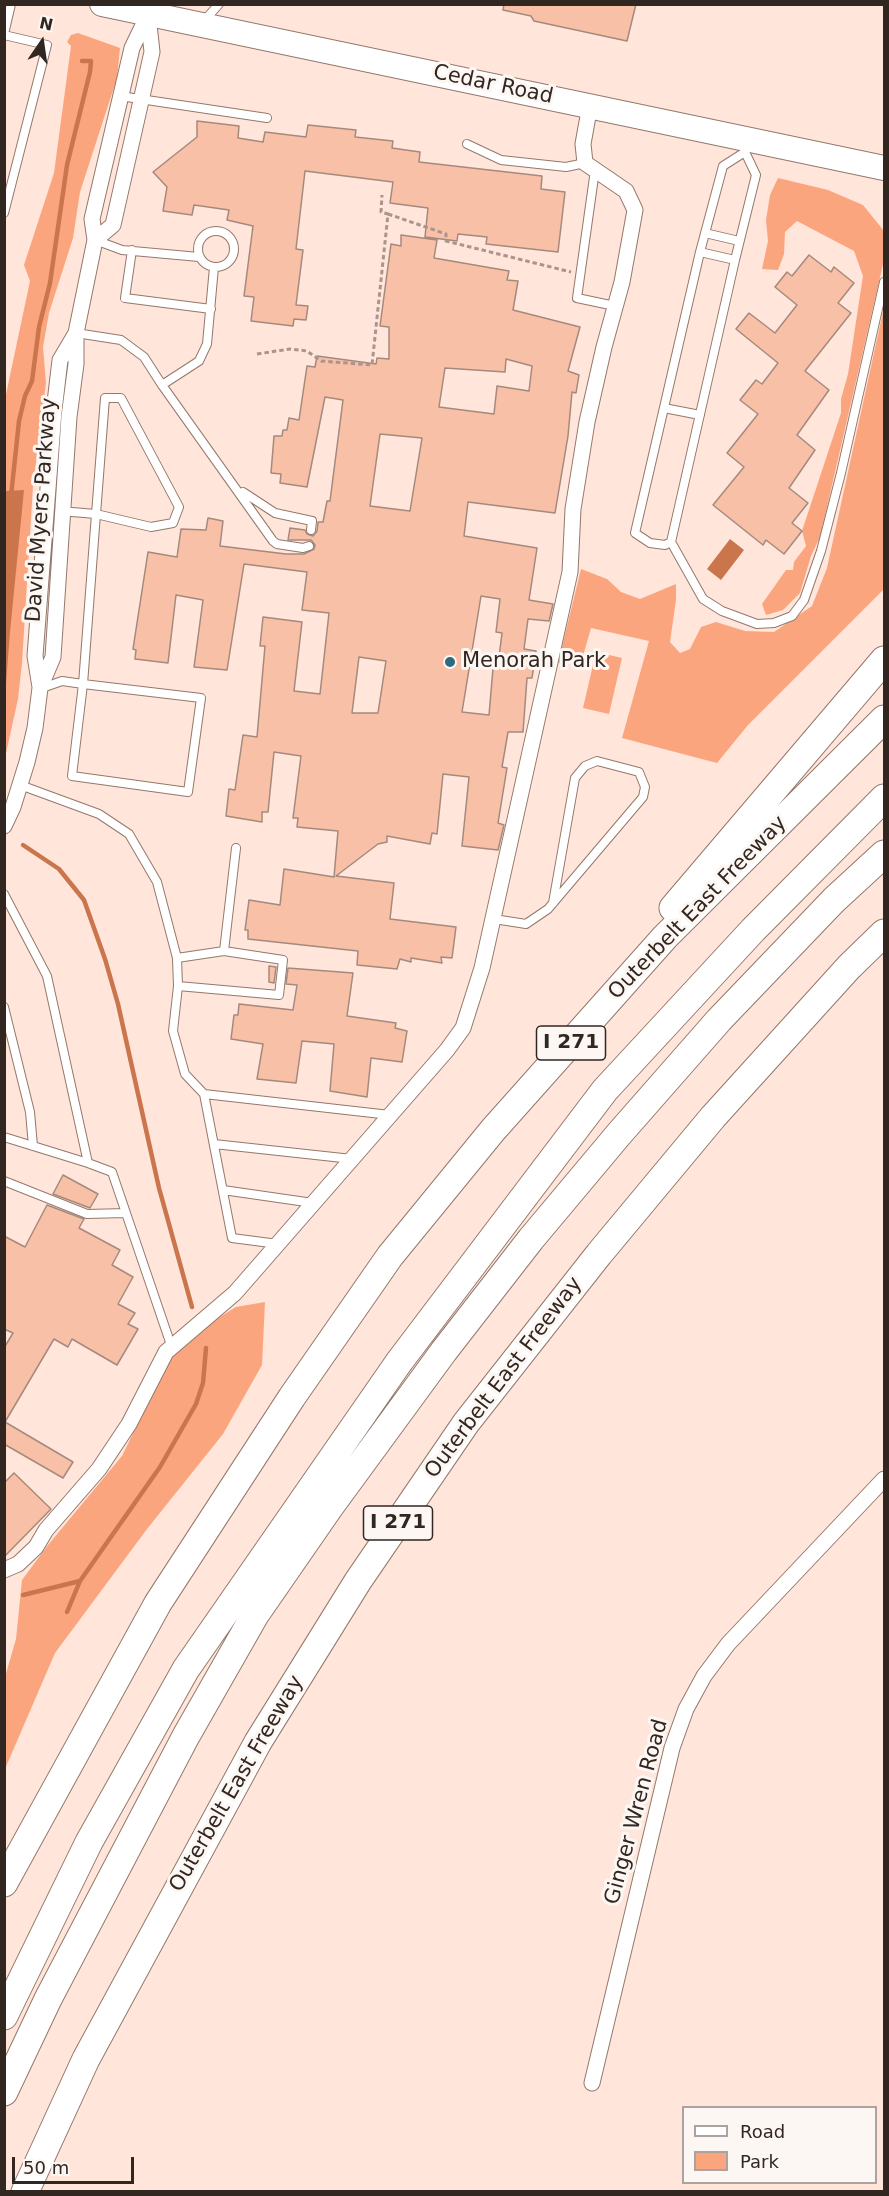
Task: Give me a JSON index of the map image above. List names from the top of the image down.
{
  "streets": {
    "highway": ["Outerbelt East Freeway", "I 271"],
    "main road": ["Cedar Road"],
    "street": ["David Myers Parkway", "Ginger Wren Road"]
  },
  "crossings": [
    ["Cedar Road", "David Myers Parkway"]
  ],
  "places": ["Menorah Park"],
  "legend": ["Road", "Park"],
  "scale_bar": "50 m",
  "north": "top"
}
